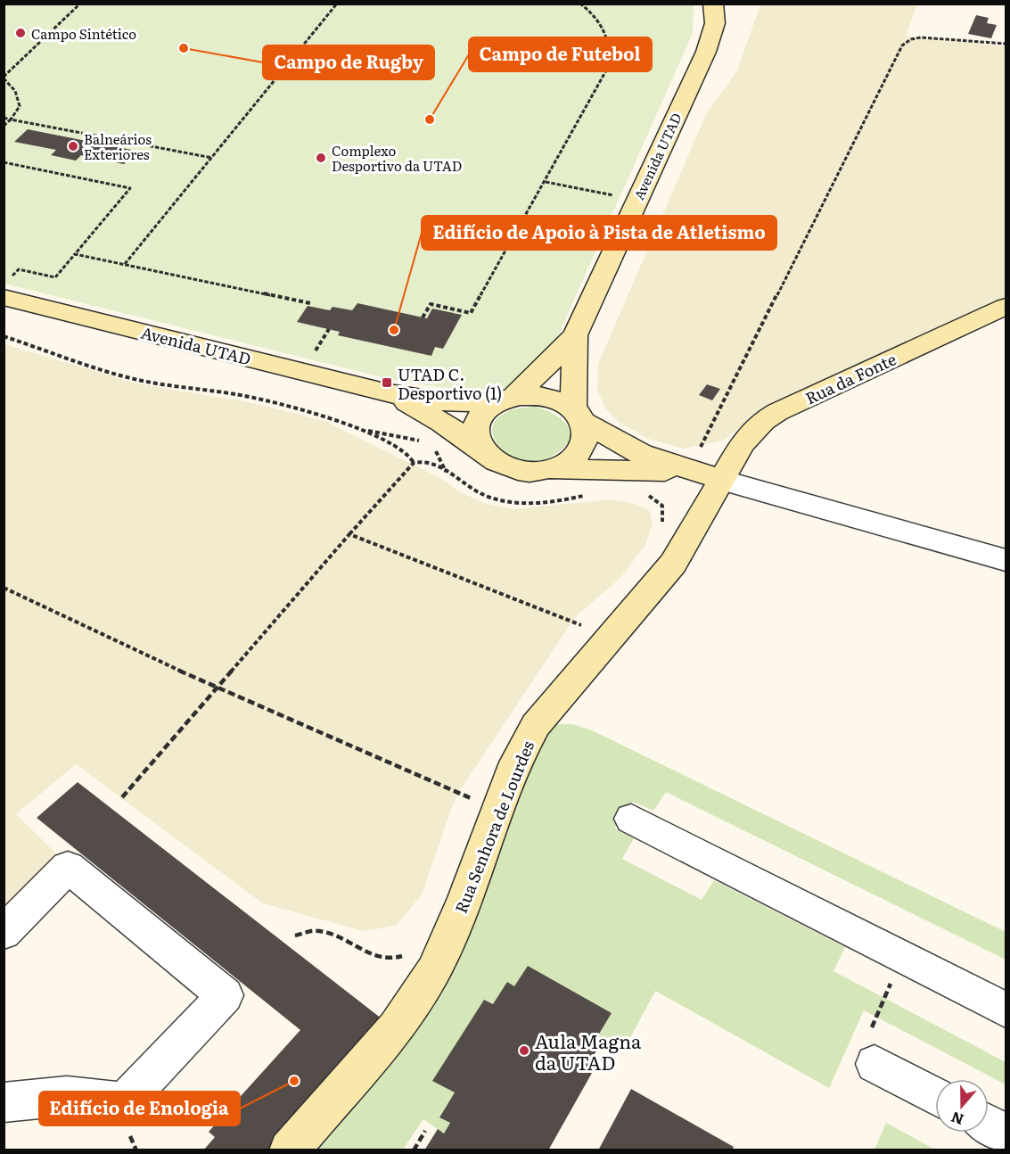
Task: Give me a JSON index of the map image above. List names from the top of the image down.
{
  "streets": {
    "street": ["Avenida UTAD", "Rua da Fonte", "Rua Senhora de Lourdes"]
  },
  "crossings": [
    ["Rua da Fonte", "Rua Senhora de Lourdes"]
  ],
  "places": {
    "other": [
      "Campo Sintético",
      "Campo de Rugby",
      "Campo de Futebol",
      "Balneários Exteriores",
      "Complexo Desportivo da UTAD",
      "Edifício de Apoio à Pista de Atletismo",
      "Aula Magna da UTAD",
      "Edifício de Enologia"
    ],
    "transit": ["UTAD C. Desportivo (1)"]
  },
  "north": "bottom"
}
